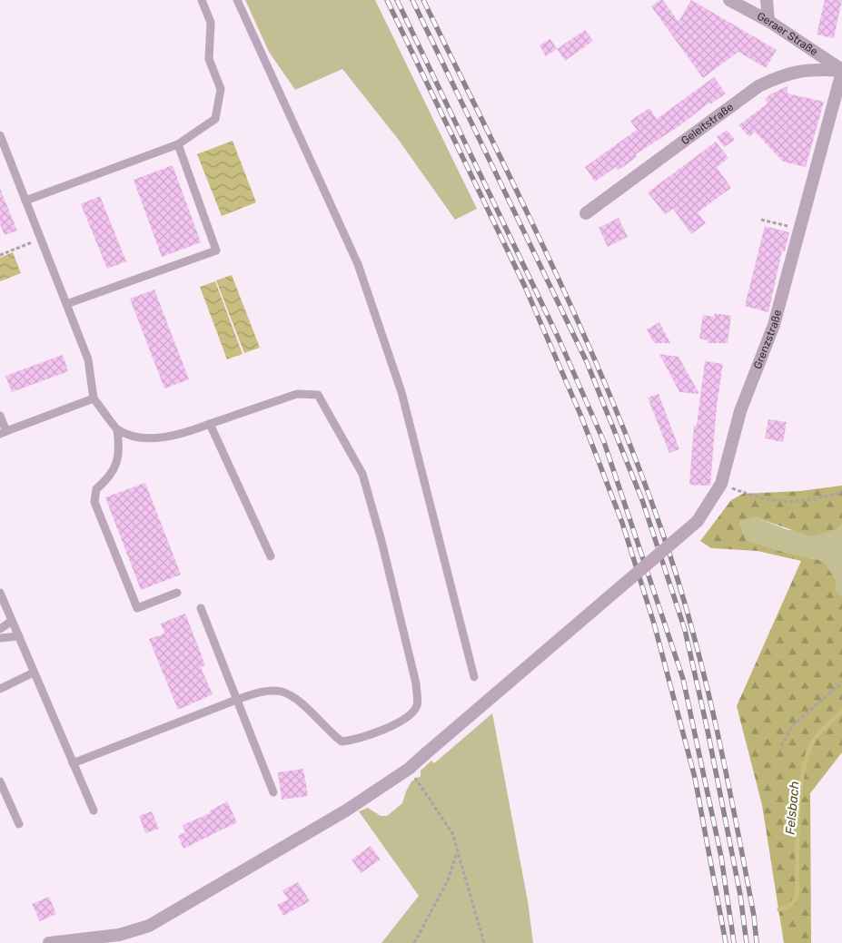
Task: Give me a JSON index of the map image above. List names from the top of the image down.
{
  "streets": {
    "street": ["Geraer Straße", "Geleitstraße", "Grenzstraße"]
  },
  "crossings": [
    ["Geraer Straße", "Geleitstraße"],
    ["Geraer Straße", "Grenzstraße"],
    ["Geleitstraße", "Grenzstraße"]
  ],
  "water": ["Felsbach"]
}
